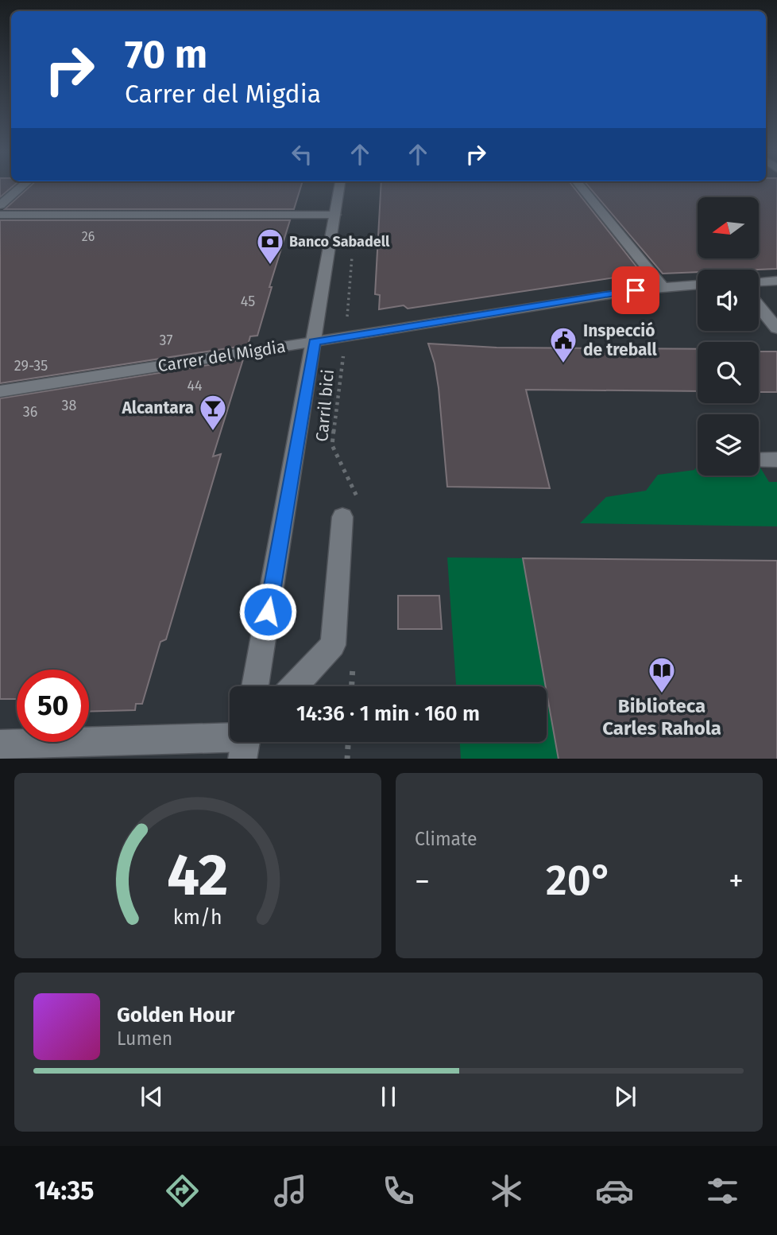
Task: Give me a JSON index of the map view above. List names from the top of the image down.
{
  "streets": {
    "street": ["Carrer del Migdia"],
    "path": ["Carril bici"]
  },
  "crossings": [
    ["Carrer del Migdia", "Carril bici"]
  ],
  "places": {
    "bank": ["Banco Sabadell"],
    "public building": ["Inspecció de treball"],
    "bar": ["Alcantara"],
    "library": ["Biblioteca Carles Rahola"]
  },
  "house_numbers": [
    "26",
    "45",
    "37",
    "29-35",
    "44",
    "38",
    "36"
  ],
  "north": "left",
  "page": {
    "turn": ["70 m", "Carrer del Migdia"],
    "limit": "50",
    "trip": "14:36 · 1 min · 160 m",
    "tile": "Climate",
    "heat": ["−", "20°", "+"],
    "song": ["Golden Hour", "Lumen"],
    "tabs": "14:35",
    "gauge": ["42", "km/h"]
  }
}
